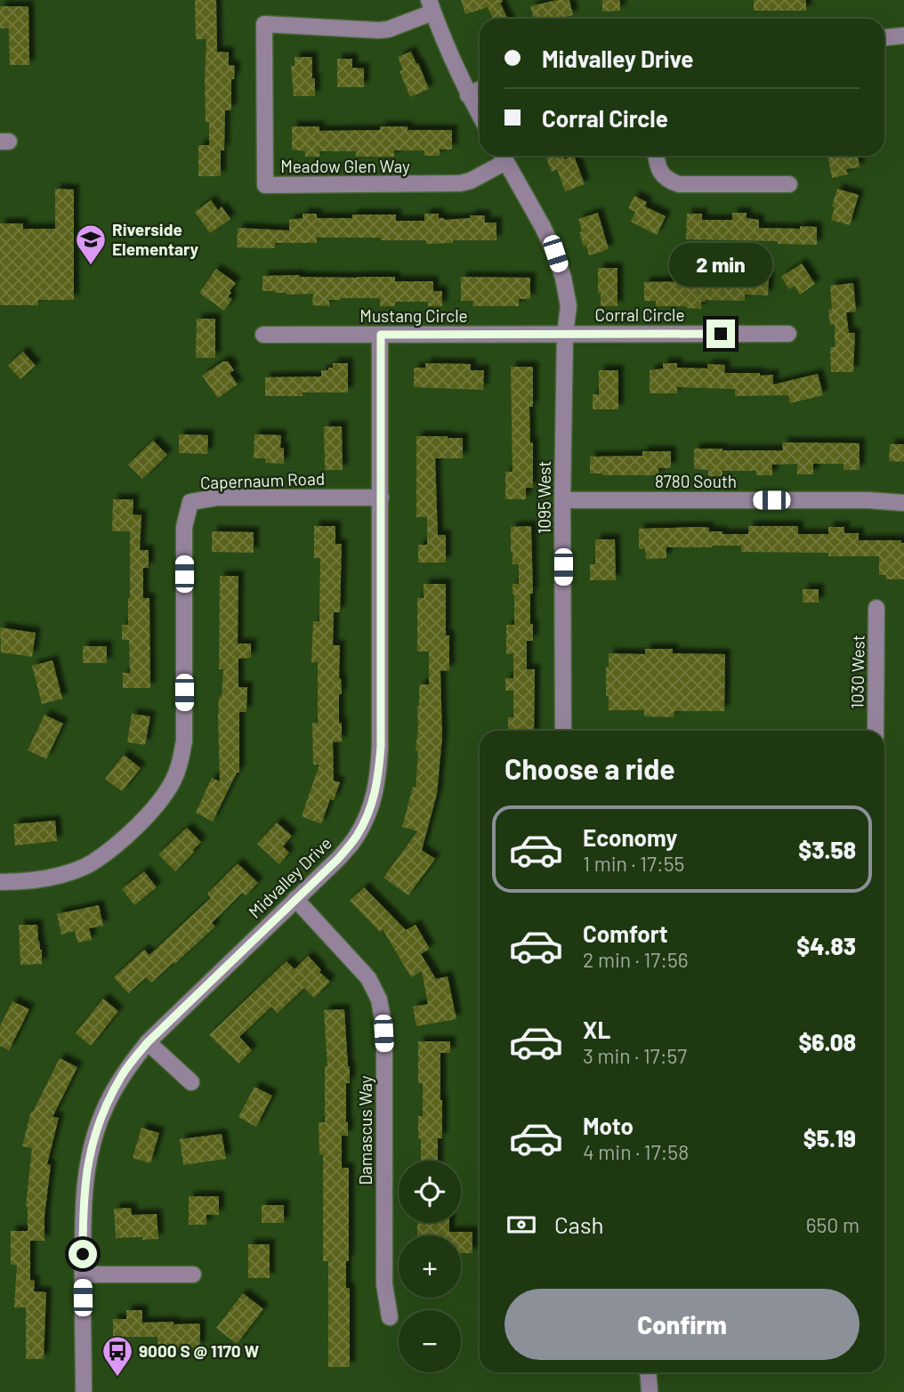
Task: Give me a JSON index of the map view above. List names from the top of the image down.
{
  "streets": {
    "street": [
      "Meadow Glen Way",
      "Corral Circle",
      "Mustang Circle",
      "Capernaum Road",
      "8780 South",
      "1095 West",
      "1030 West",
      "Midvalley Drive",
      "Damascus Way"
    ]
  },
  "crossings": [
    ["Meadow Glen Way", "1095 West"],
    ["Corral Circle", "Mustang Circle"],
    ["Corral Circle", "1095 West"],
    ["Mustang Circle", "1095 West"],
    ["Mustang Circle", "Midvalley Drive"],
    ["Capernaum Road", "Midvalley Drive"],
    ["8780 South", "1095 West"],
    ["Midvalley Drive", "Damascus Way"]
  ],
  "places": {
    "school or university": ["Riverside Elementary"],
    "bus stop": ["9000 S @ 1170 W"]
  },
  "page": {
    "banner": ["Midvalley Drive", "Corral Circle"],
    "bubble": "2 min",
    "heading": "Choose a ride",
    "list": [
      {
        "name": "Economy",
        "note": "1 min · 17:55",
        "value": "$3.58"
      },
      {
        "name": "Comfort",
        "note": "2 min · 17:56",
        "value": "$4.83"
      },
      {
        "name": "XL",
        "note": "3 min · 17:57",
        "value": "$6.08"
      },
      {
        "name": "Moto",
        "note": "4 min · 17:58",
        "value": "$5.19"
      }
    ],
    "map_buttons": ["+", "−"],
    "pay": ["Cash", "650 m"],
    "buttons": "Confirm"
  }
}
